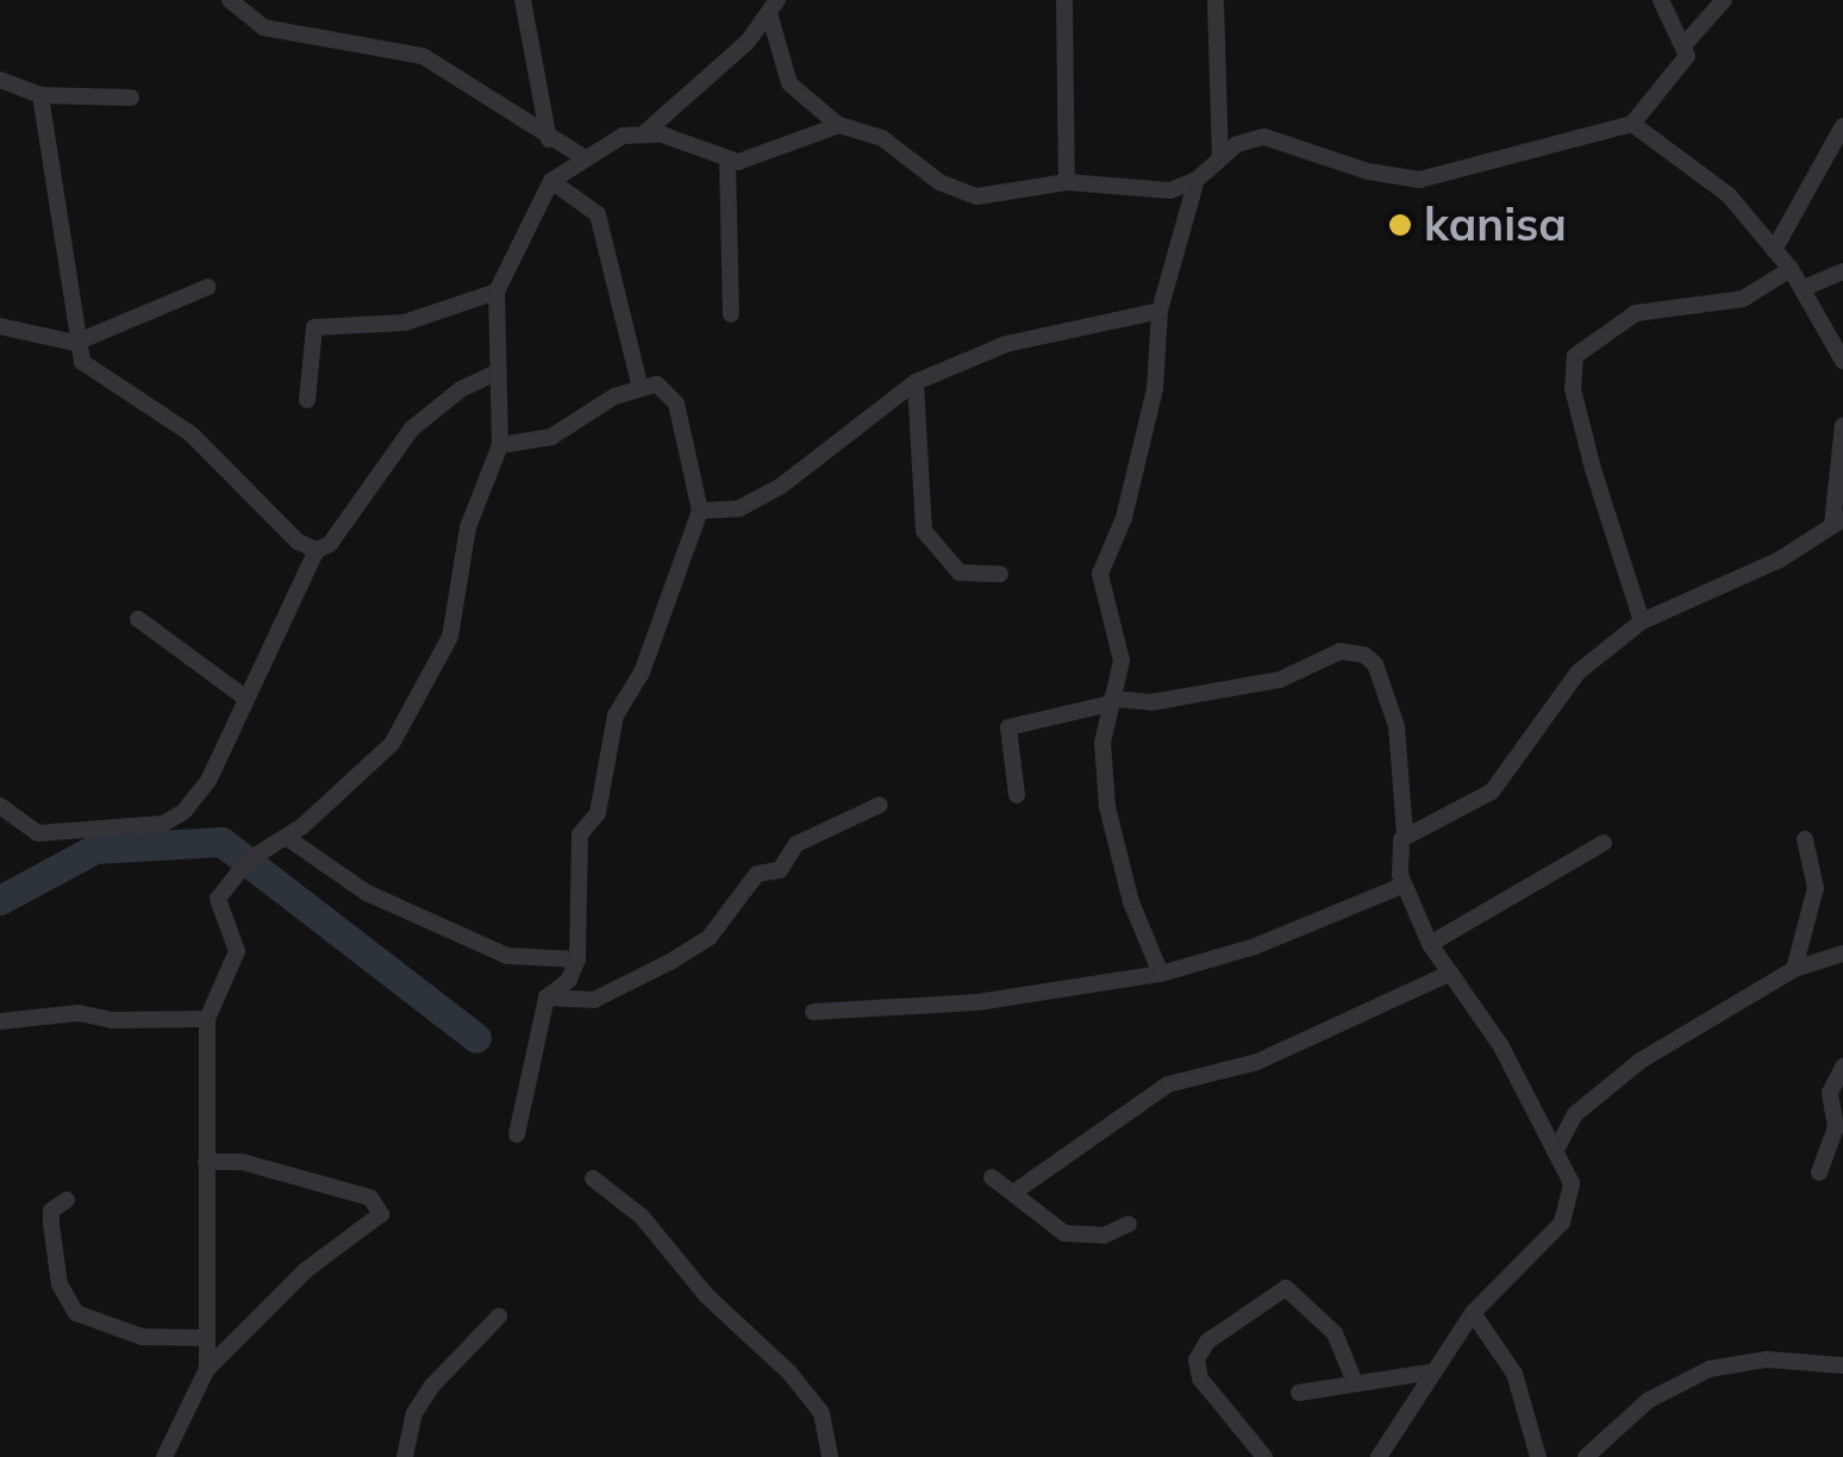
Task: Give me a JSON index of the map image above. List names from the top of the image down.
{
  "places": ["kanisa"]
}
